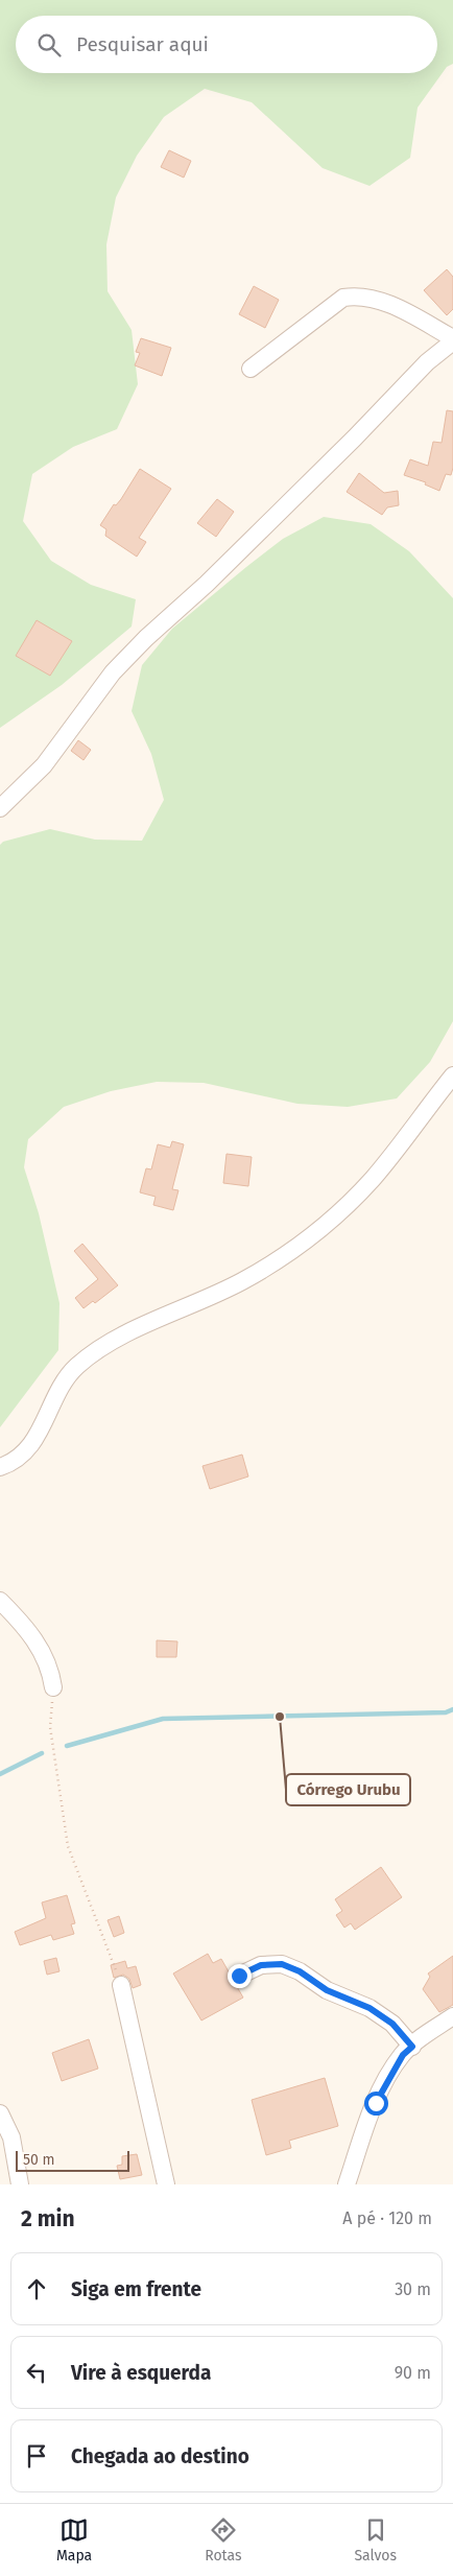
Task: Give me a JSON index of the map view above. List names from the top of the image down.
{
  "places": ["Córrego Urubu"],
  "scale_bar": "50 m",
  "page": {
    "search": "Pesquisar aqui",
    "scale": "50 m",
    "heading": ["2 min", "A pé · 120 m"],
    "list": [
      ["Siga em frente", "30 m"],
      ["Vire à esquerda", "90 m"],
      "Chegada ao destino"
    ],
    "nav": ["Mapa", "Rotas", "Salvos"]
  }
}
